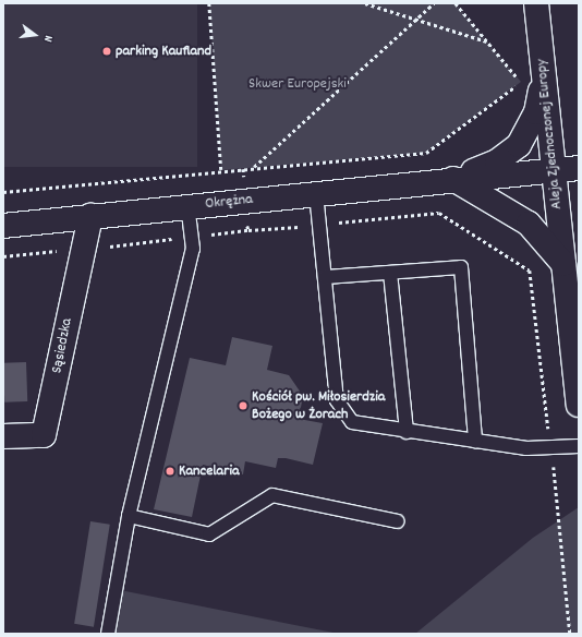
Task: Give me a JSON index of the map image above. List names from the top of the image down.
{
  "streets": {
    "street": ["Aleja Zjednoczonej Europy", "Okrężna", "Sąsiedzka"]
  },
  "crossings": [
    ["Aleja Zjednoczonej Europy", "Okrężna"],
    ["Okrężna", "Sąsiedzka"]
  ],
  "parks": ["Skwer Europejski"],
  "places": ["parking Kaufland", "Kościół pw. Miłosierdzia Bożego w Żorach", "Kancelaria"],
  "north": "right"
}
